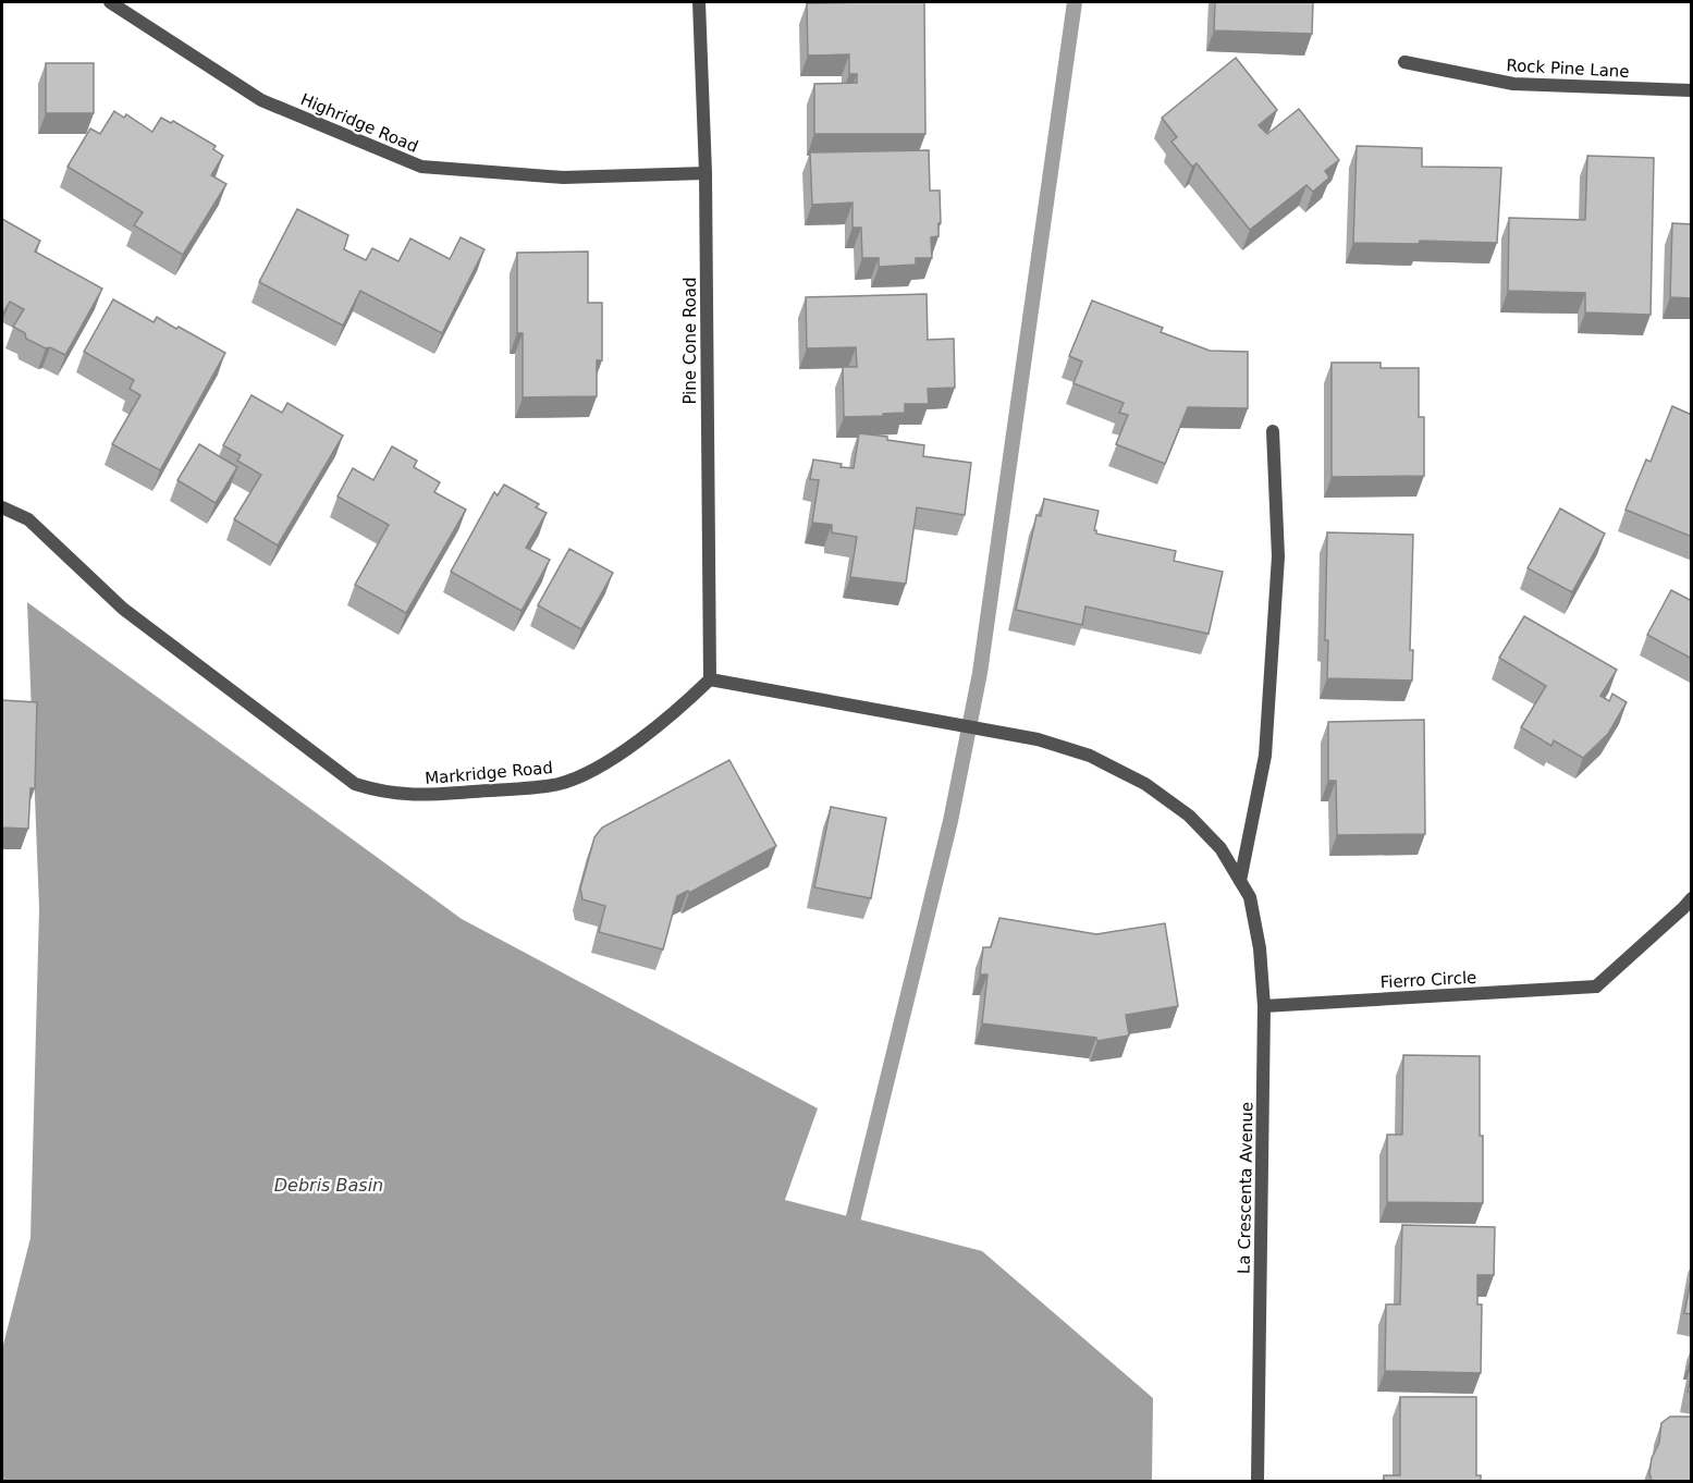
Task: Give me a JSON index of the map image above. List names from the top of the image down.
{
  "streets": {
    "street": [
      "Rock Pine Lane",
      "Highridge Road",
      "Pine Cone Road",
      "Markridge Road",
      "Fierro Circle",
      "La Crescenta Avenue"
    ]
  },
  "crossings": [
    ["Highridge Road", "Pine Cone Road"],
    ["Pine Cone Road", "Markridge Road"],
    ["Fierro Circle", "La Crescenta Avenue"]
  ],
  "water": ["Debris Basin"]
}
